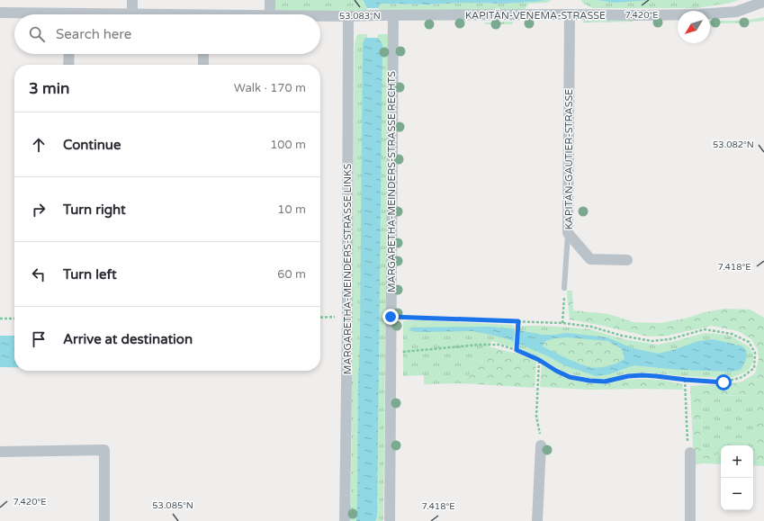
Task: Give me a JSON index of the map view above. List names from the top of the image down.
{
  "streets": {
    "street": [
      "KAPITÄN-VENEMA-STRASSE",
      "KAPITÄN-GAUTIER-STRASSE",
      "MARGARETHA-MEINDERS-STRASSE RECHTS",
      "MARGARETHA-MEINDERS-STRASSE LINKS"
    ]
  },
  "crossings": [
    ["KAPITÄN-VENEMA-STRASSE", "KAPITÄN-GAUTIER-STRASSE"],
    ["KAPITÄN-VENEMA-STRASSE", "MARGARETHA-MEINDERS-STRASSE RECHTS"],
    ["KAPITÄN-VENEMA-STRASSE", "MARGARETHA-MEINDERS-STRASSE LINKS"]
  ],
  "north": "bottom left",
  "page": {
    "search": "Search here",
    "heading": ["3 min", "Walk · 170 m"],
    "list": [
      ["Continue", "100 m"],
      ["Turn right", "10 m"],
      ["Turn left", "60 m"],
      "Arrive at destination"
    ],
    "map_buttons": ["+", "−"]
  },
  "coordinates": [
    "7.420°E",
    "53.083°N",
    "53.082°N",
    "7.418°E",
    "53.085°N"
  ]
}
